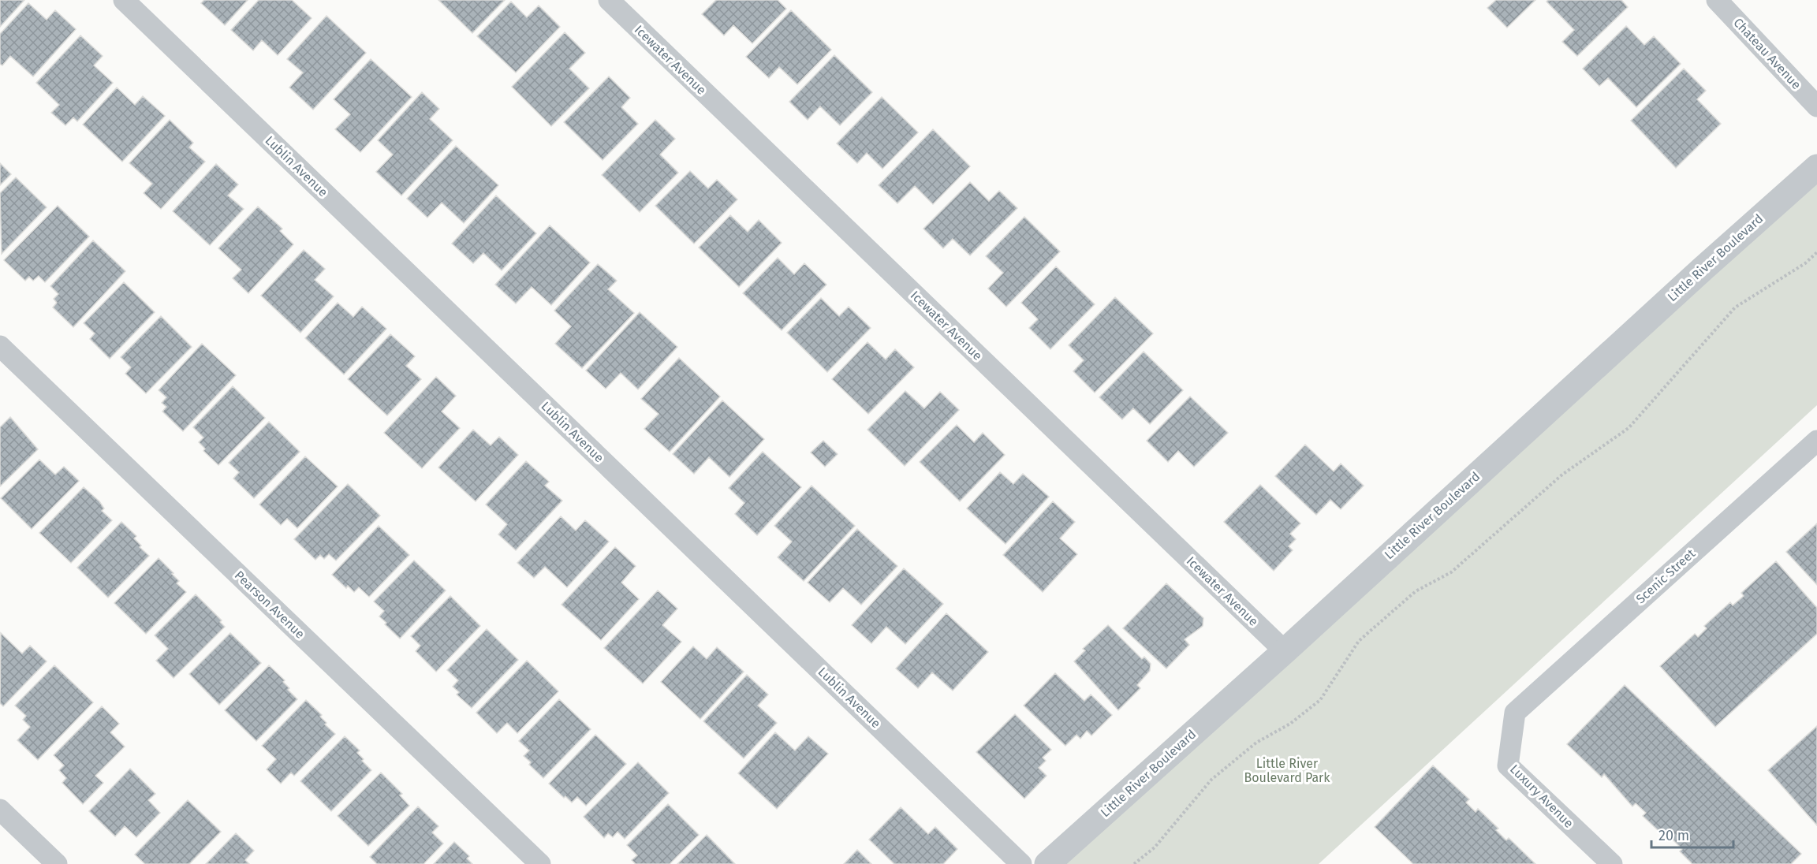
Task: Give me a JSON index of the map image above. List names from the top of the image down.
{
  "streets": {
    "street": [
      "Chateau Avenue",
      "Icewater Avenue",
      "Lublin Avenue",
      "Little River Boulevard",
      "Scenic Street",
      "Pearson Avenue",
      "Luxury Avenue"
    ]
  },
  "crossings": [
    ["Icewater Avenue", "Little River Boulevard"],
    ["Scenic Street", "Luxury Avenue"]
  ],
  "parks": ["Little River Boulevard Park"],
  "scale_bar": "20 m"
}
